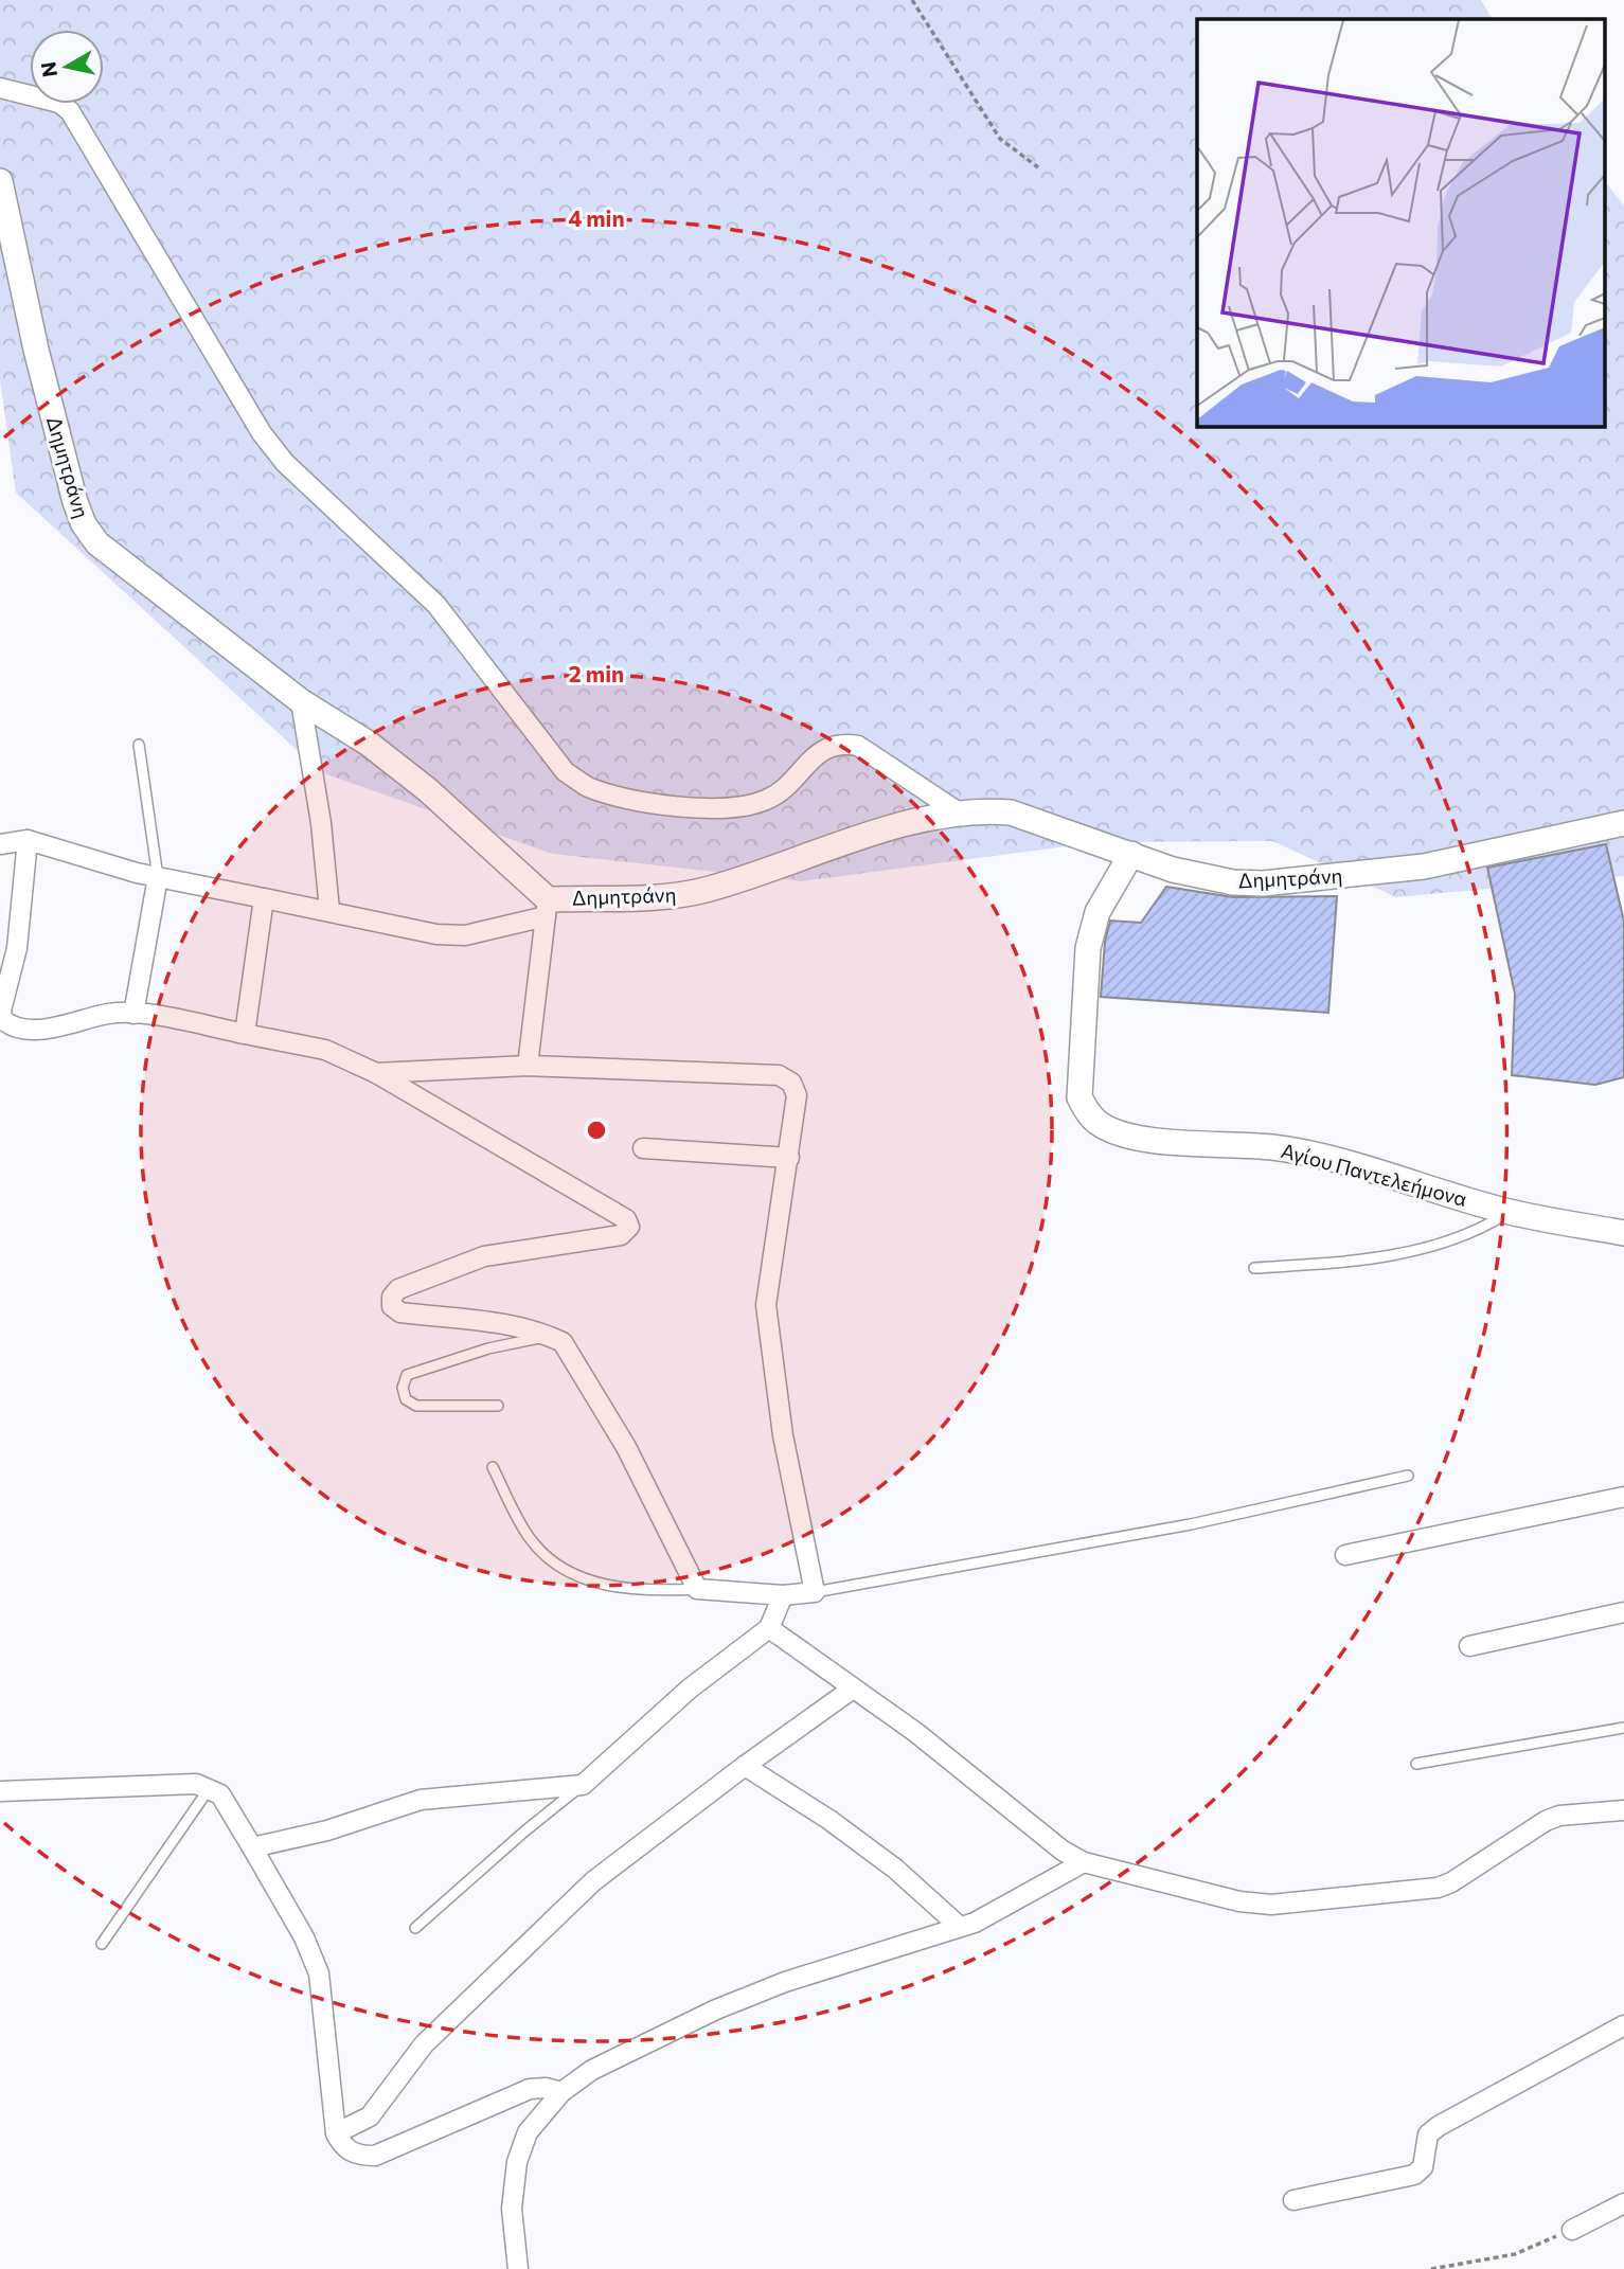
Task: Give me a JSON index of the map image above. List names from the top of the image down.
{
  "streets": {
    "street": ["Δημητράνη", "Αγίου Παντελεήμονα"]
  },
  "crossings": [
    ["Δημητράνη", "Αγίου Παντελεήμονα"]
  ],
  "north": "left",
  "rings": ["4 min", "2 min"]
}
